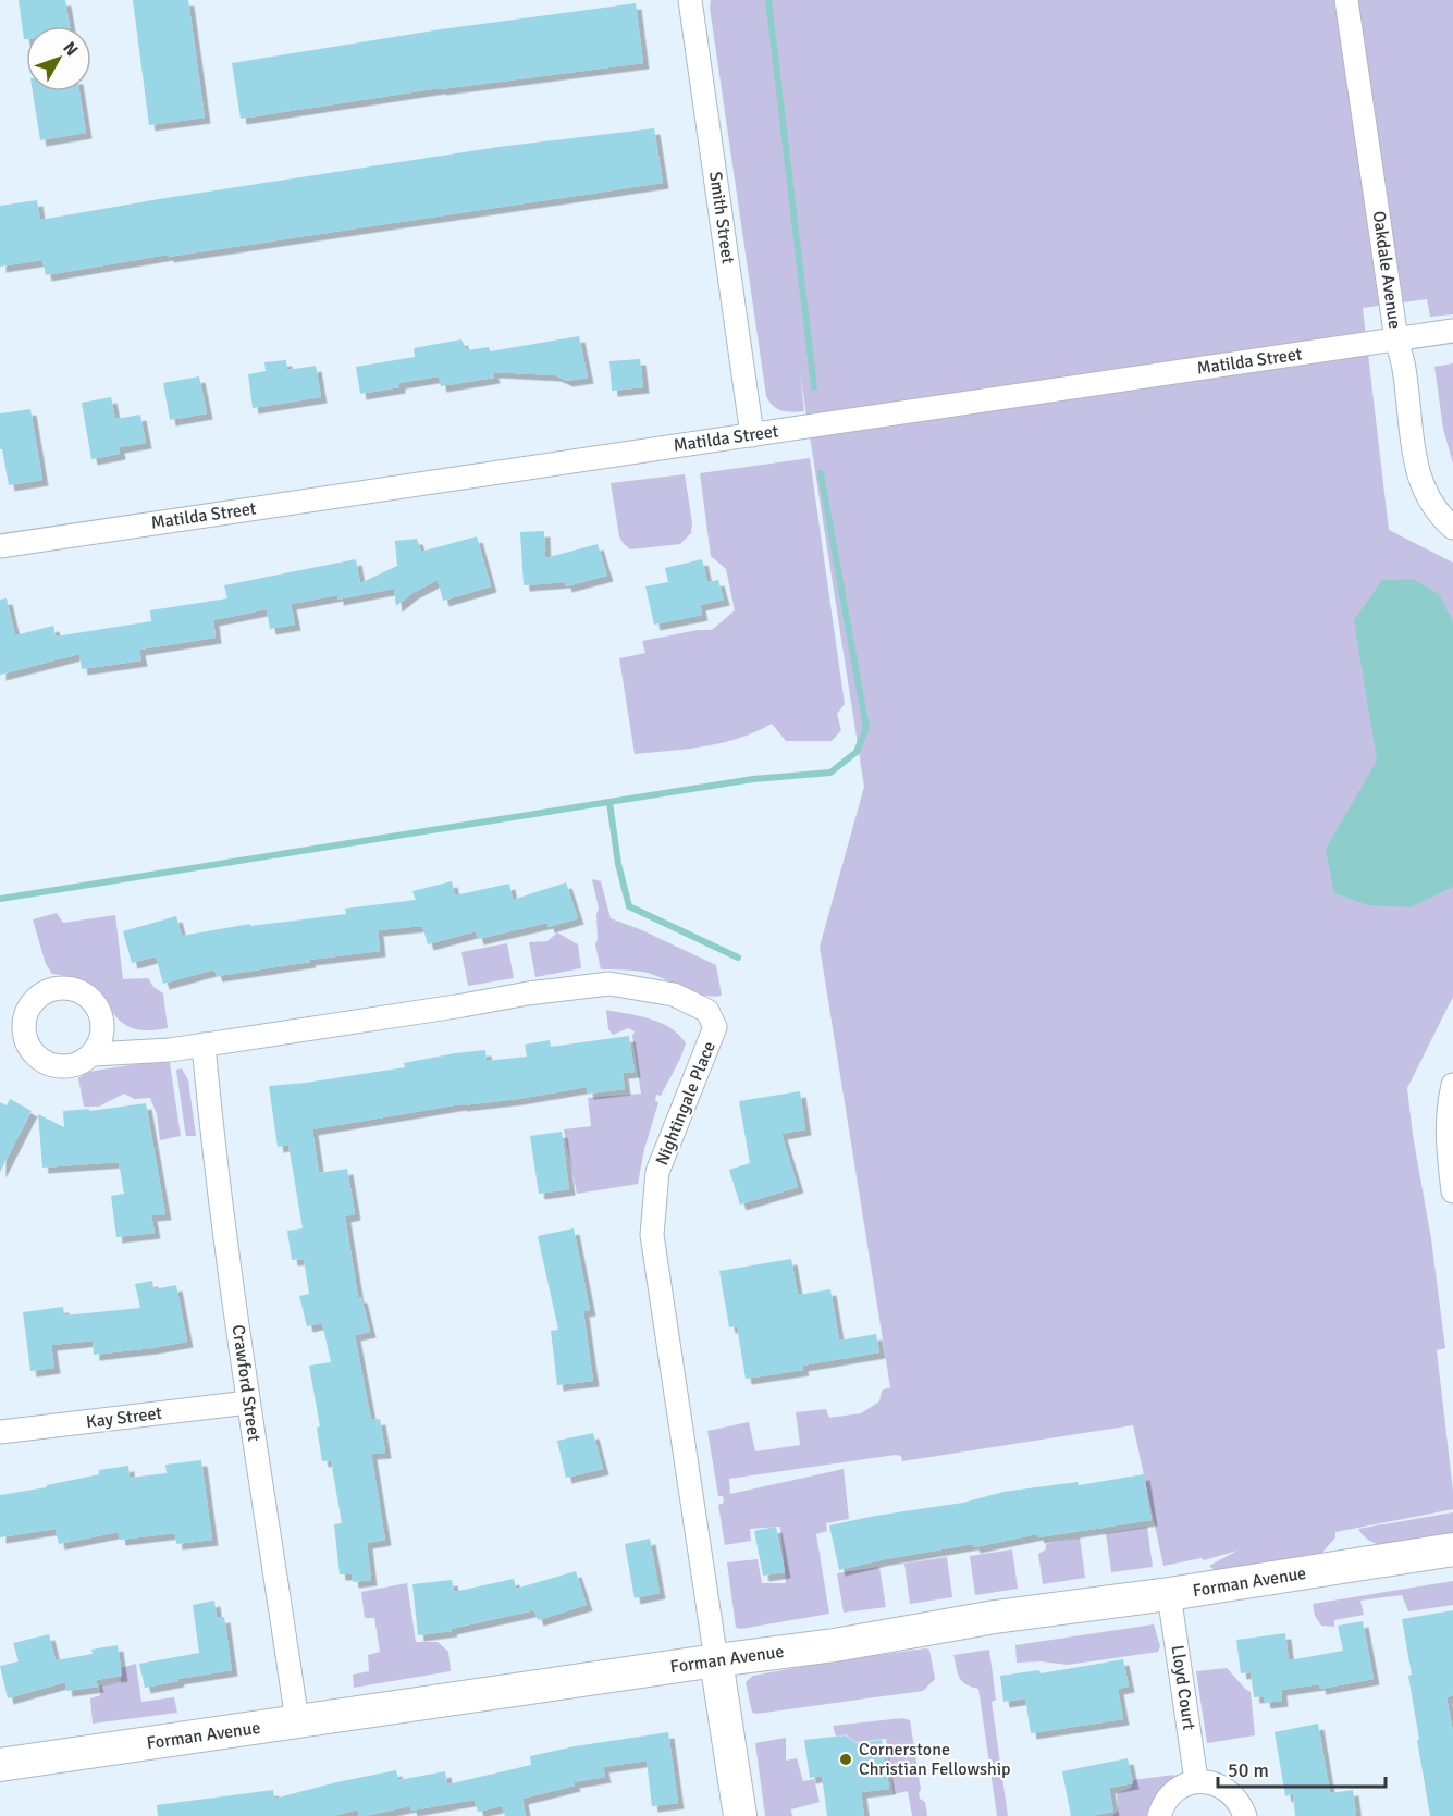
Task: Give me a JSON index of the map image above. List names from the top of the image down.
{
  "streets": {
    "street": [
      "Smith Street",
      "Oakdale Avenue",
      "Matilda Street",
      "Nightingale Place",
      "Crawford Street",
      "Kay Street",
      "Forman Avenue",
      "Lloyd Court"
    ]
  },
  "crossings": [
    ["Smith Street", "Matilda Street"],
    ["Oakdale Avenue", "Matilda Street"],
    ["Nightingale Place", "Crawford Street"],
    ["Nightingale Place", "Forman Avenue"],
    ["Crawford Street", "Kay Street"],
    ["Crawford Street", "Forman Avenue"],
    ["Forman Avenue", "Lloyd Court"]
  ],
  "places": ["Cornerstone Christian Fellowship"],
  "scale_bar": "50 m",
  "north": "top right"
}
